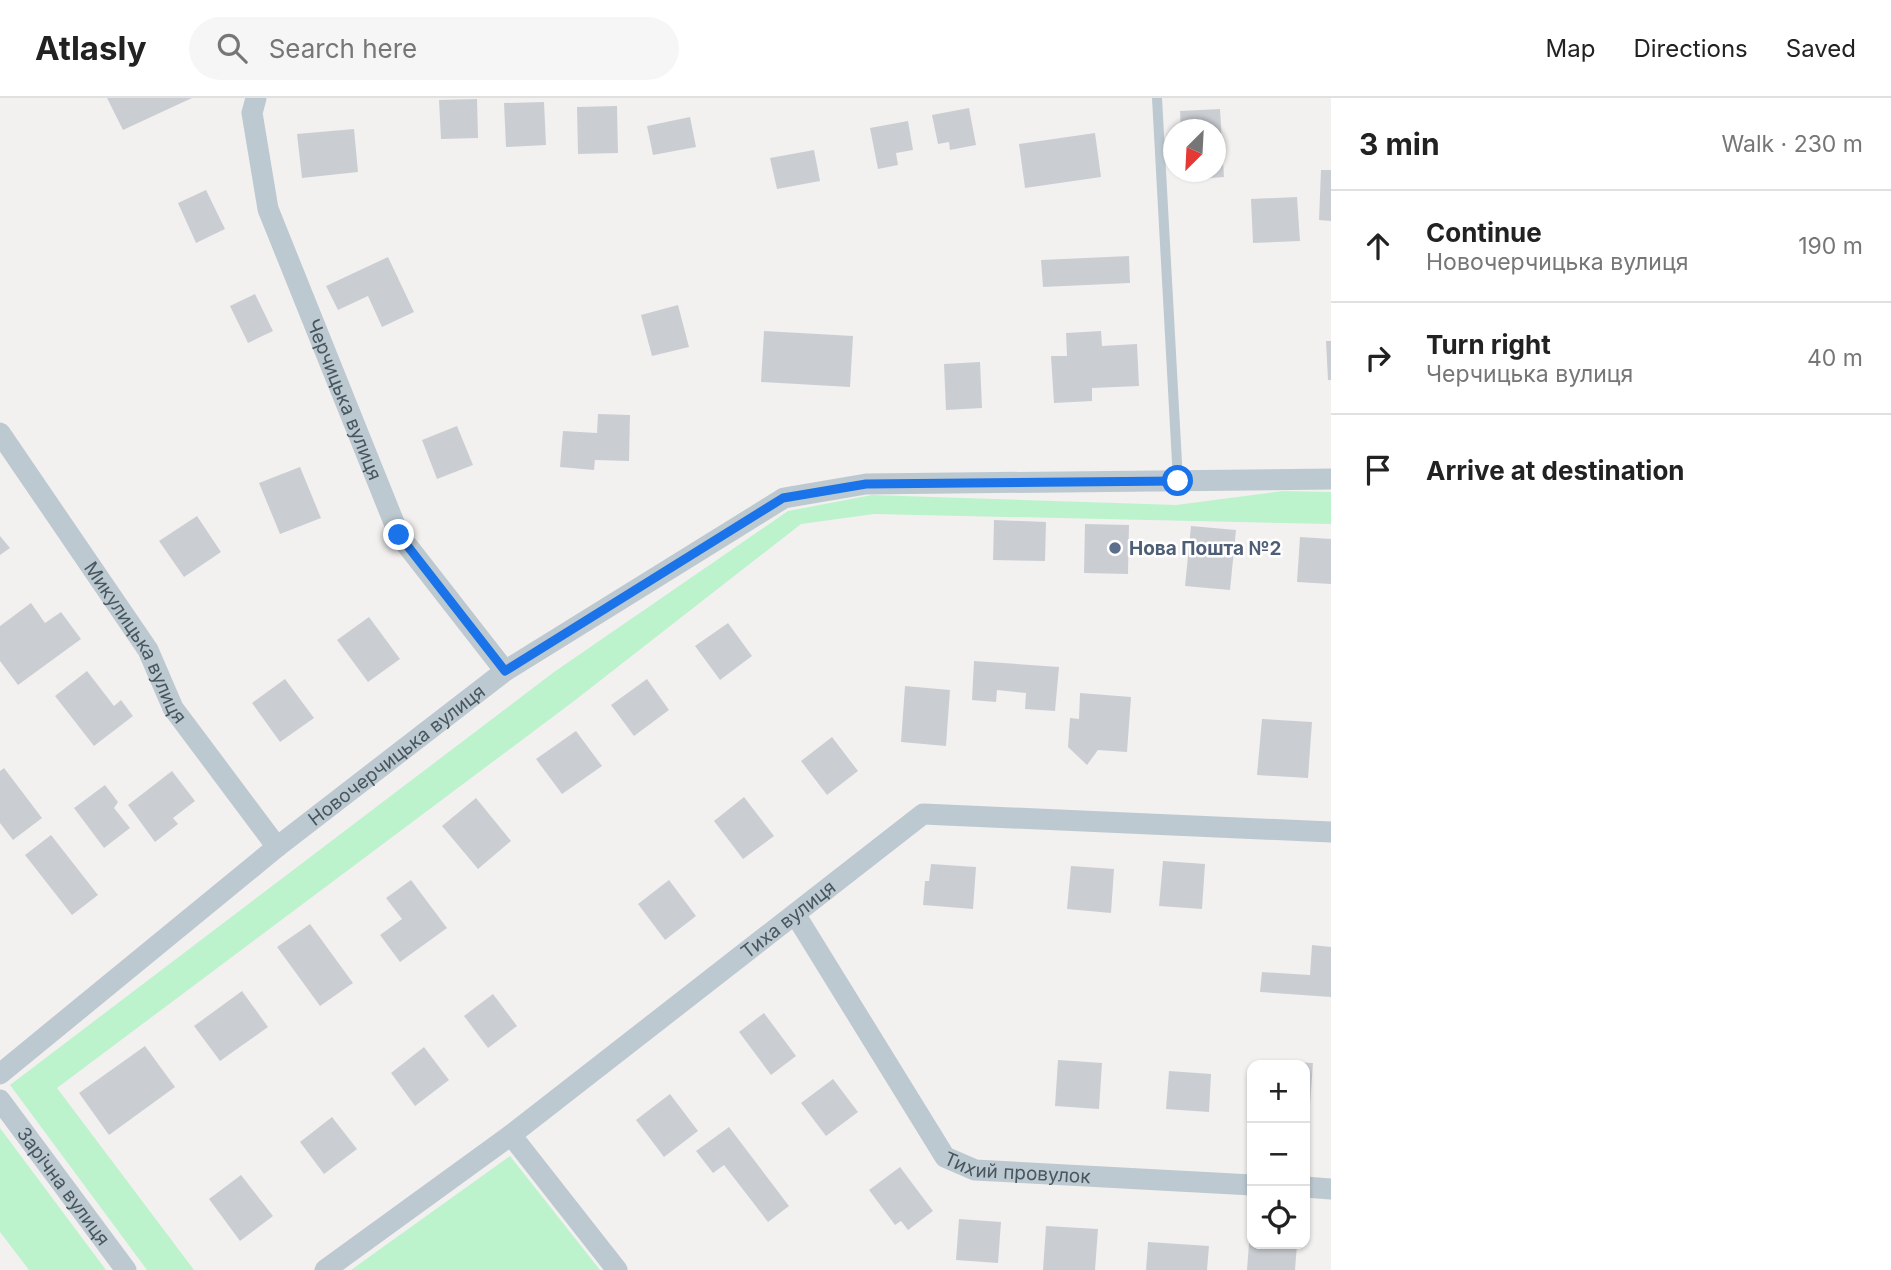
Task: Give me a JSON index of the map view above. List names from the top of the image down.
{
  "streets": {
    "street": [
      "Черчицька вулиця",
      "Микулицька вулиця",
      "Новочерчицька вулиця",
      "Тиха вулиця",
      "Тихий провулок",
      "Зарічна вулиця"
    ]
  },
  "crossings": [
    ["Черчицька вулиця", "Новочерчицька вулиця"],
    ["Микулицька вулиця", "Новочерчицька вулиця"],
    ["Тиха вулиця", "Тихий провулок"]
  ],
  "places": ["Нова Пошта №2"],
  "north": "bottom left",
  "page": {
    "header": "Atlasly",
    "search": "Search here",
    "nav": ["Map", "Directions", "Saved"],
    "heading": ["3 min", "Walk · 230 m"],
    "list": [
      ["Continue", "Новочерчицька вулиця", "190 m"],
      ["Turn right", "Черчицька вулиця", "40 m"],
      "Arrive at destination"
    ],
    "map_buttons": ["+", "−"]
  }
}
